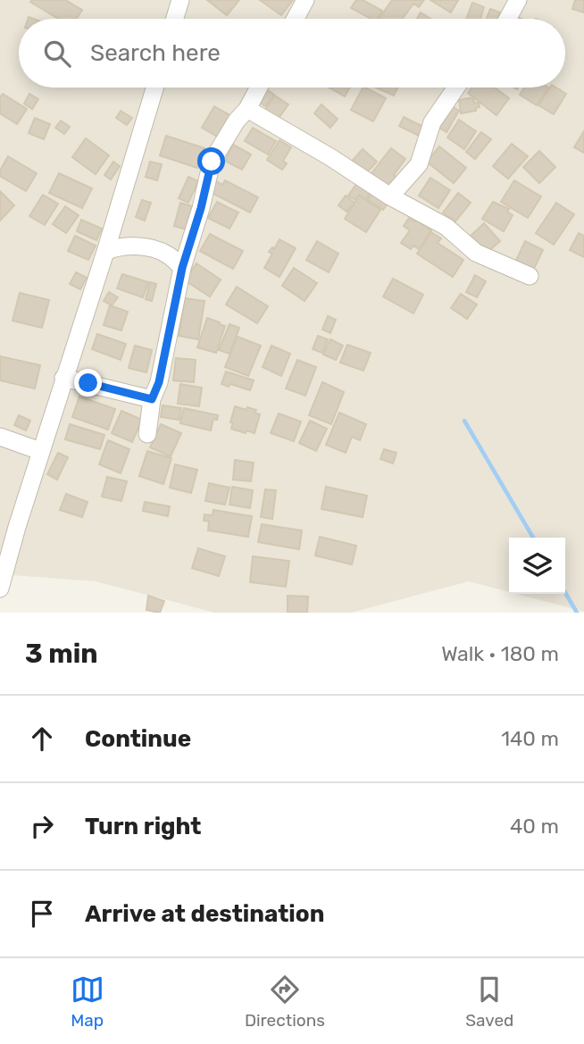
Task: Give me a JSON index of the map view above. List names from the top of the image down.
{
  "page": {
    "search": "Search here",
    "heading": ["3 min", "Walk · 180 m"],
    "list": [
      ["Continue", "140 m"],
      ["Turn right", "40 m"],
      "Arrive at destination"
    ],
    "nav": ["Map", "Directions", "Saved"]
  }
}
